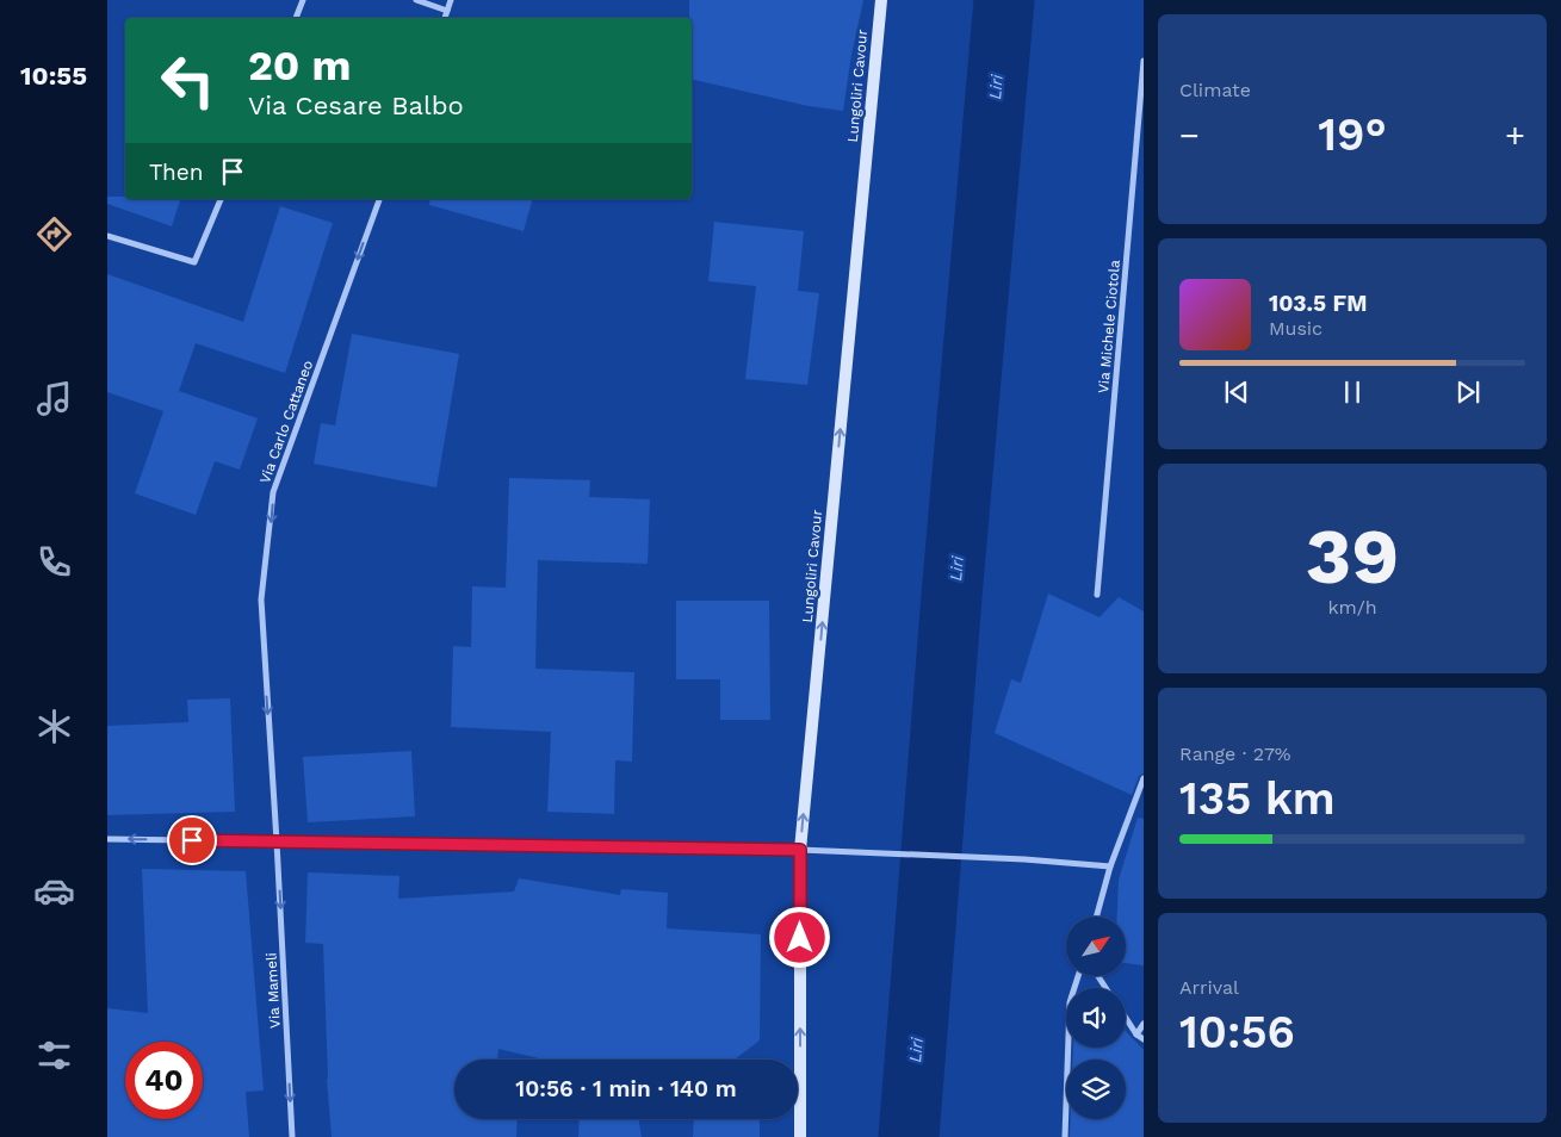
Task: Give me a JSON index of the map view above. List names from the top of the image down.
{
  "streets": {
    "street": [
      "Lungoliri Cavour",
      "Via Michele Ciotola",
      "Via Carlo Cattaneo",
      "Via Mameli"
    ]
  },
  "crossings": [
    ["Via Carlo Cattaneo", "Via Mameli"]
  ],
  "one_way": ["Lungoliri Cavour", "Via Carlo Cattaneo", "Via Mameli"],
  "water": ["Liri"],
  "north": "top right",
  "page": {
    "tabs": "10:55",
    "tile": [
      "Climate",
      ["39", "km/h"],
      ["Range · 27%", "135 km"],
      ["Arrival", "10:56"]
    ],
    "turn": ["20 m", "Via Cesare Balbo"],
    "heat": ["−", "19°", "+"],
    "then": "Then",
    "song": ["103.5 FM", "Music"],
    "limit": "40",
    "trip": "10:56 · 1 min · 140 m"
  }
}
